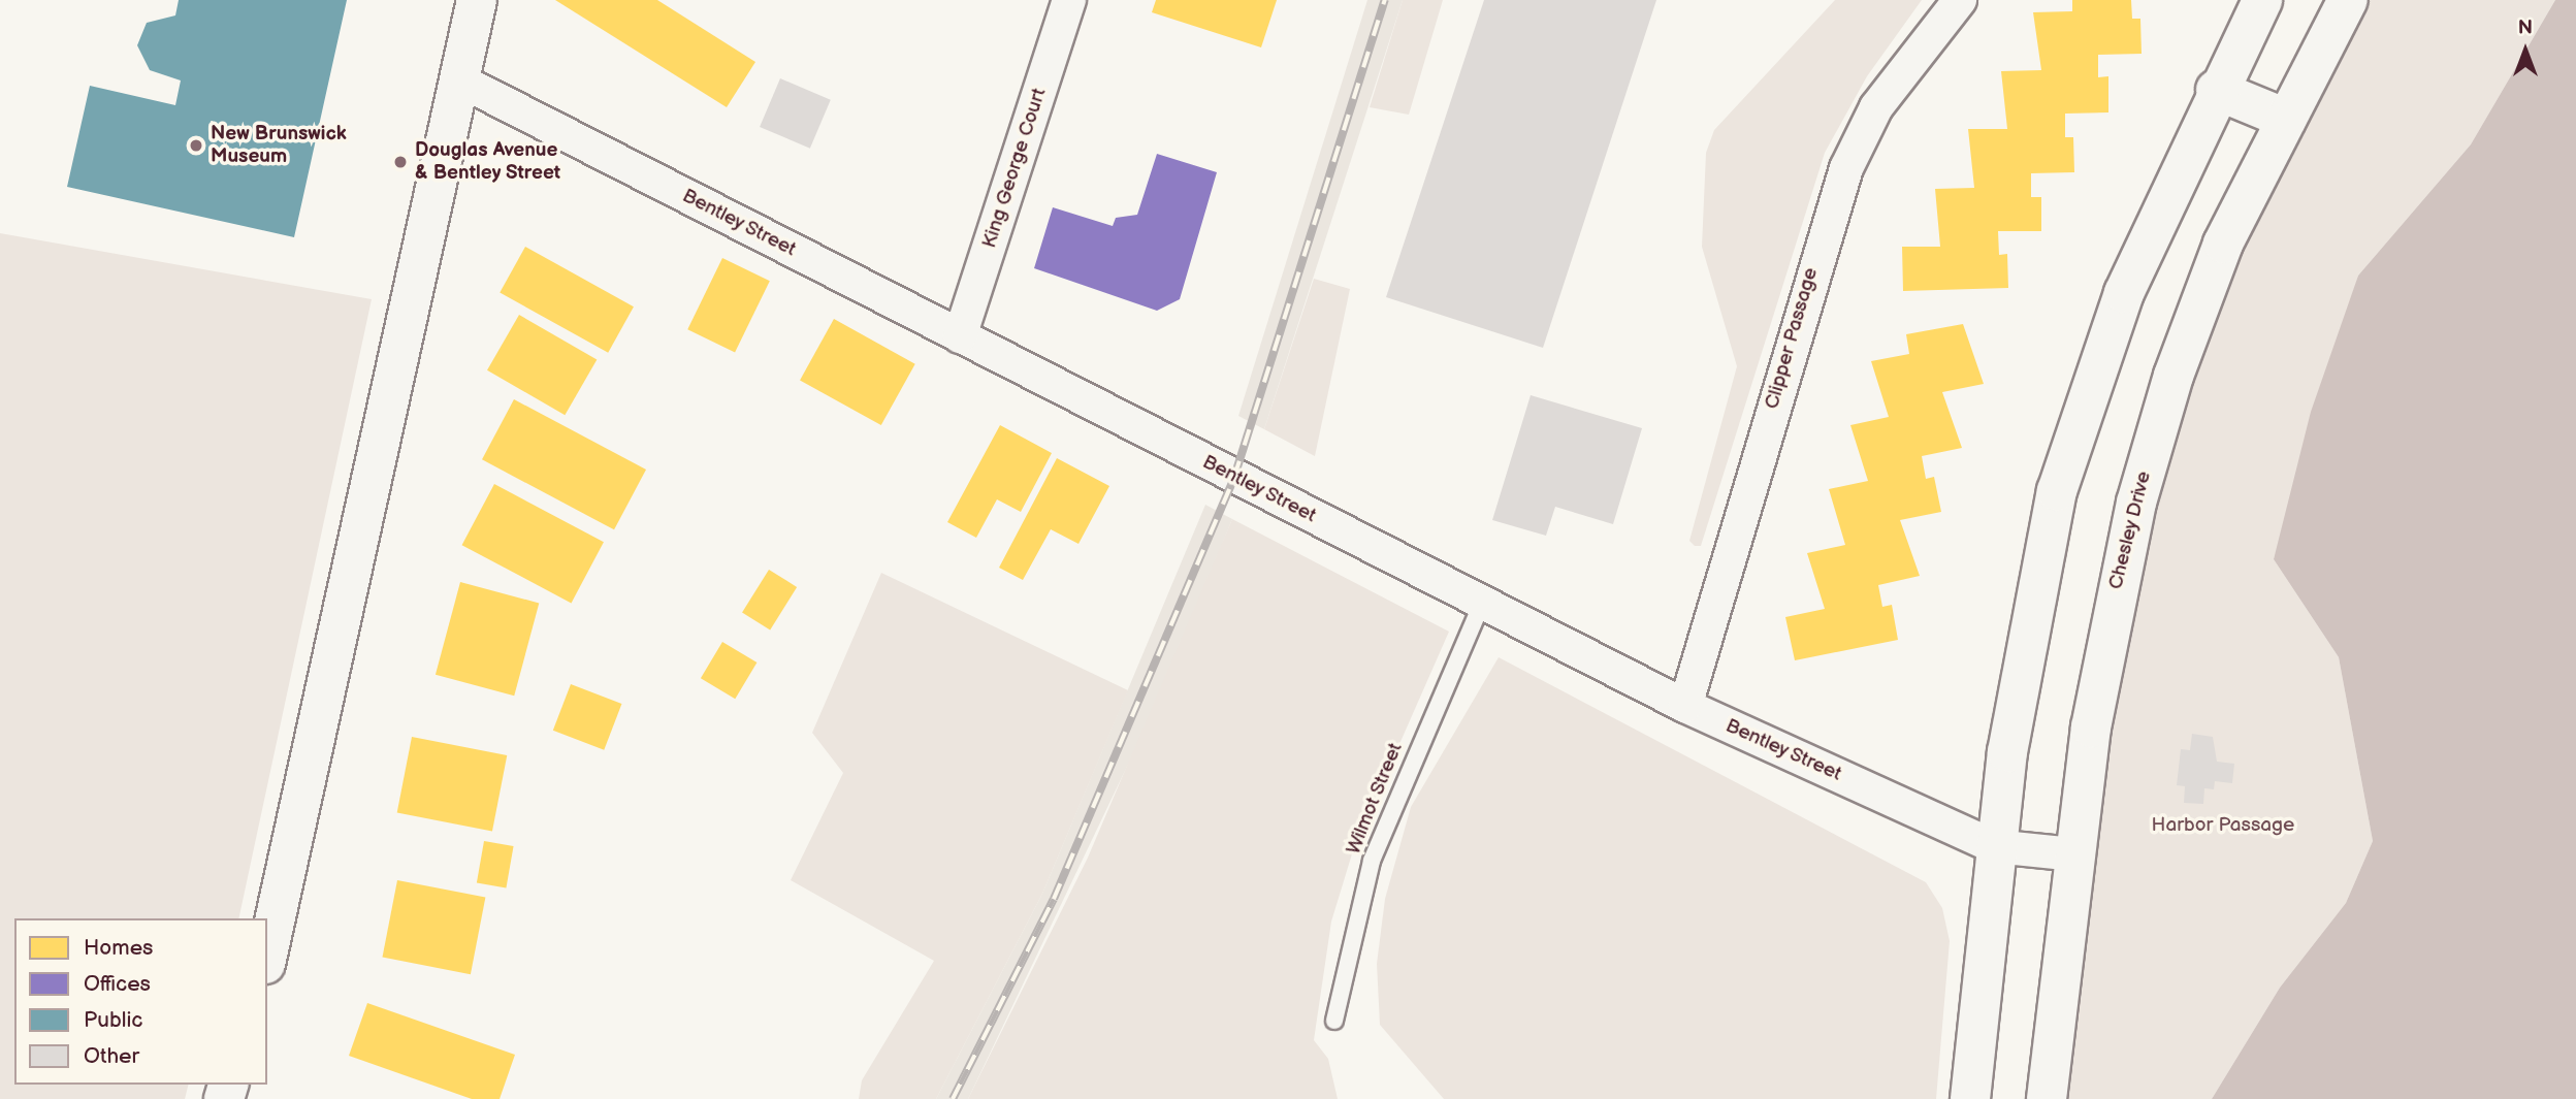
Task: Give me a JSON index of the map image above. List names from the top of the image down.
{
  "streets": {
    "main road": ["Chesley Drive"],
    "street": ["King George Court", "Bentley Street", "Clipper Passage"],
    "lane": ["Wilmot Street"]
  },
  "crossings": [
    ["King George Court", "Bentley Street"],
    ["Bentley Street", "Clipper Passage"],
    ["Bentley Street", "Chesley Drive"],
    ["Bentley Street", "Wilmot Street"]
  ],
  "parks": ["Harbor Passage"],
  "places": ["New Brunswick Museum", "Douglas Avenue & Bentley Street"],
  "legend": [
    "Homes",
    "Offices",
    "Public",
    "Other"
  ],
  "north": "top"
}
